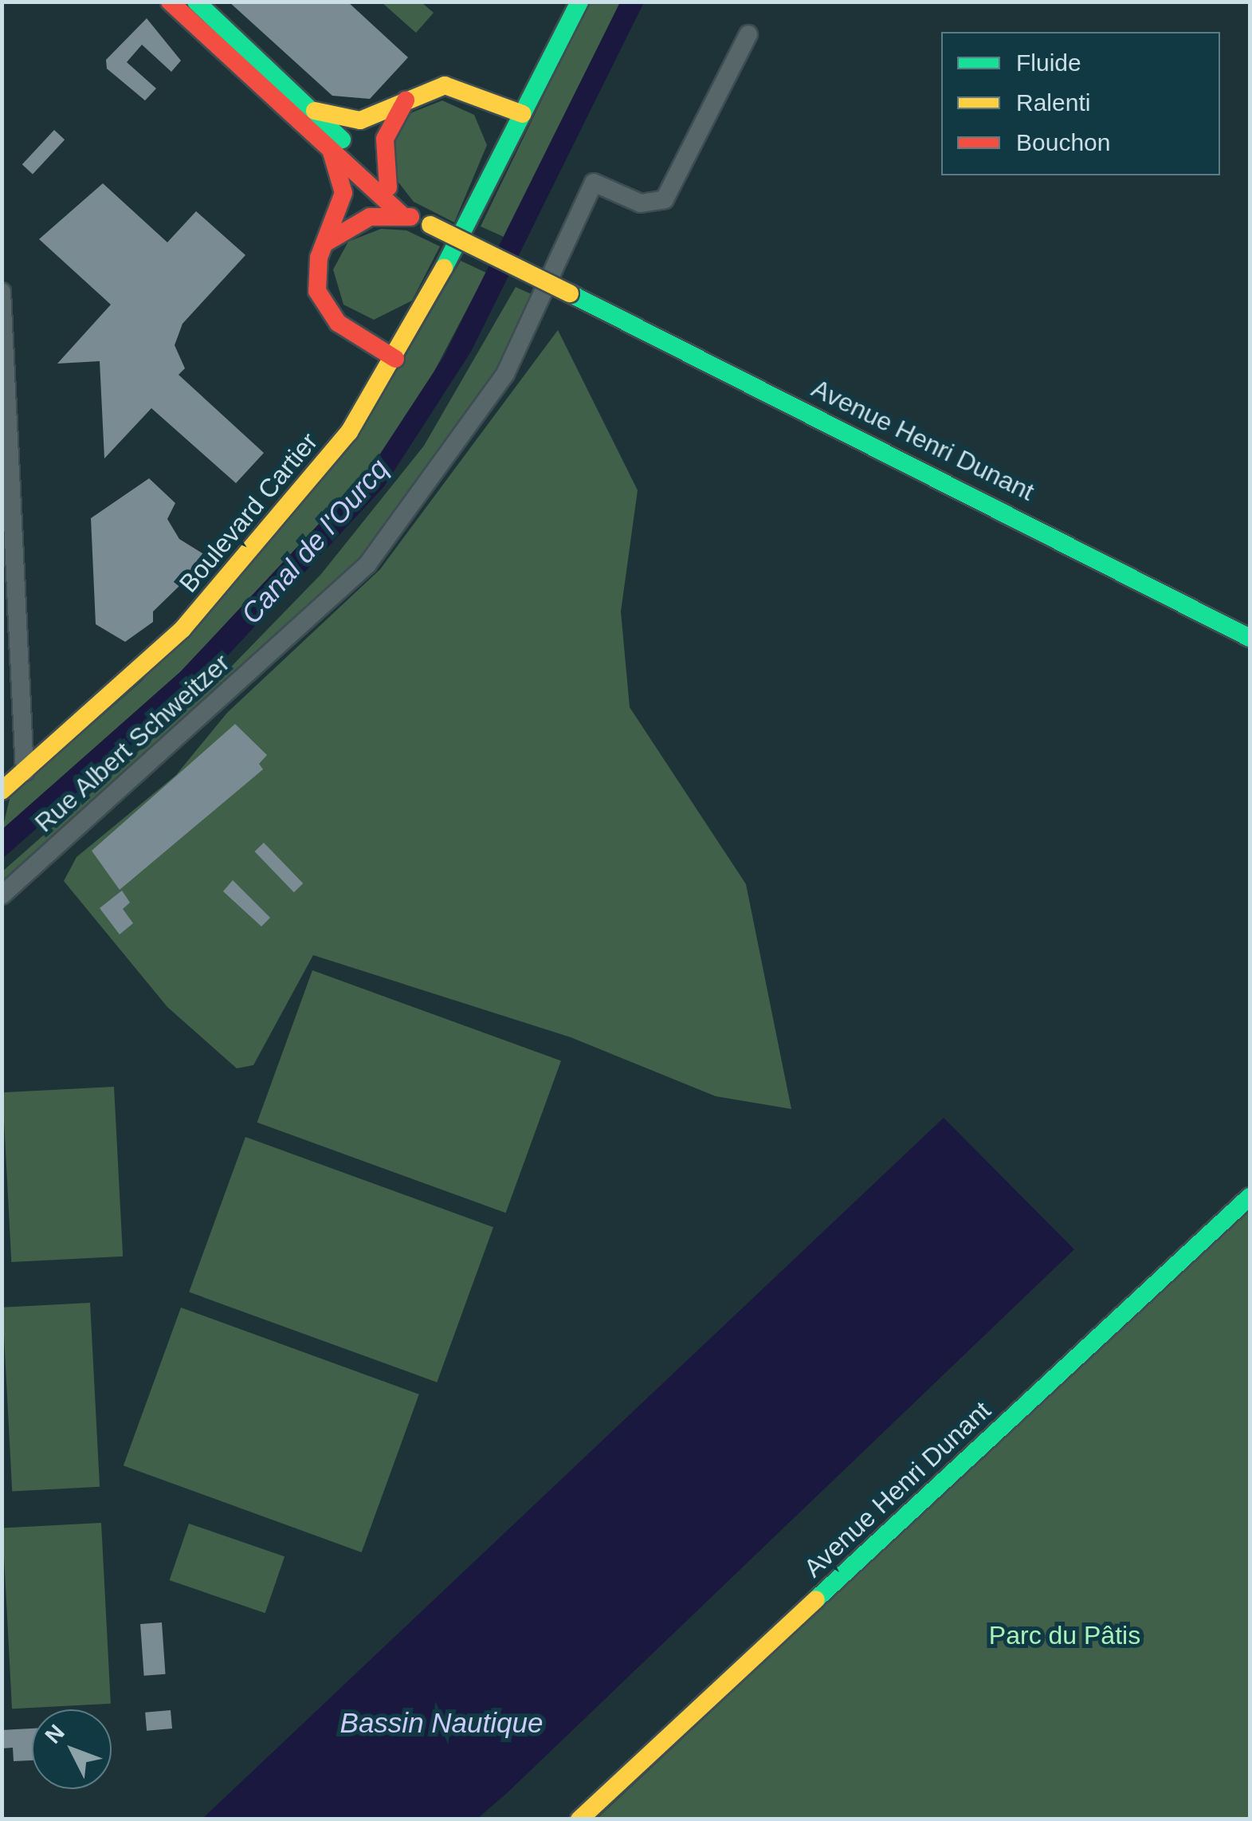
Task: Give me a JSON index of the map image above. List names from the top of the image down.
{
  "streets": {
    "street": ["Avenue Henri Dunant", "Boulevard Cartier", "Rue Albert Schweitzer"]
  },
  "water": ["Canal de l'Ourcq", "Bassin Nautique"],
  "parks": ["Parc du Pâtis"],
  "legend": ["Fluide", "Ralenti", "Bouchon"],
  "north": "top left"
}
